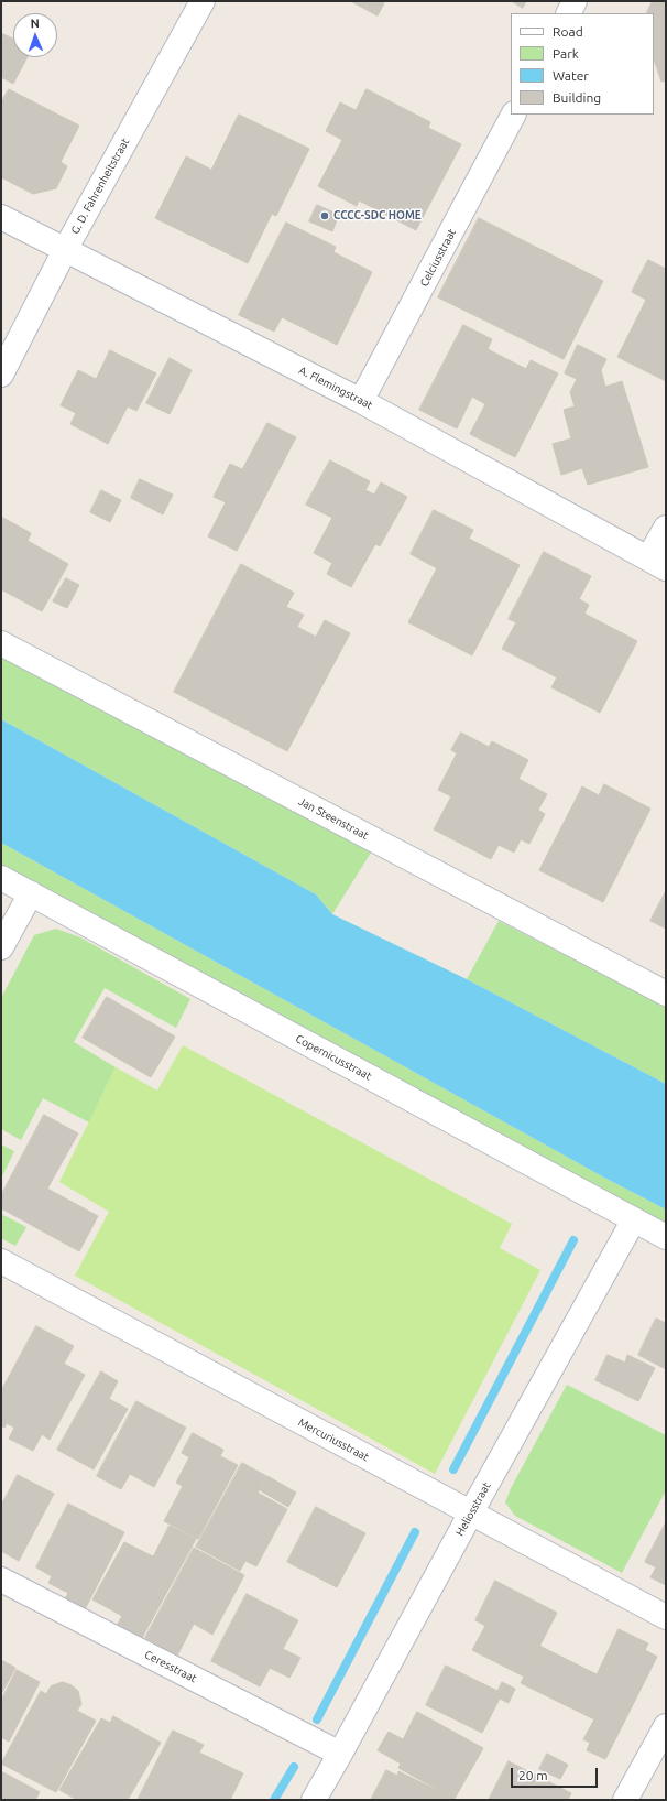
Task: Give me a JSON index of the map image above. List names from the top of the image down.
{
  "streets": {
    "street": [
      "G. D. Fahrenheitstraat",
      "Celciusstraat",
      "A. Flemingstraat",
      "Jan Steenstraat",
      "Copernicusstraat",
      "Mercuriusstraat",
      "Heliosstraat",
      "Ceresstraat"
    ]
  },
  "crossings": [
    ["G. D. Fahrenheitstraat", "A. Flemingstraat"],
    ["Celciusstraat", "A. Flemingstraat"],
    ["Copernicusstraat", "Heliosstraat"],
    ["Mercuriusstraat", "Heliosstraat"],
    ["Heliosstraat", "Ceresstraat"]
  ],
  "places": ["CCCC-SDC HOME"],
  "legend": [
    "Road",
    "Park",
    "Water",
    "Building"
  ],
  "scale_bar": "20 m",
  "north": "top"
}
